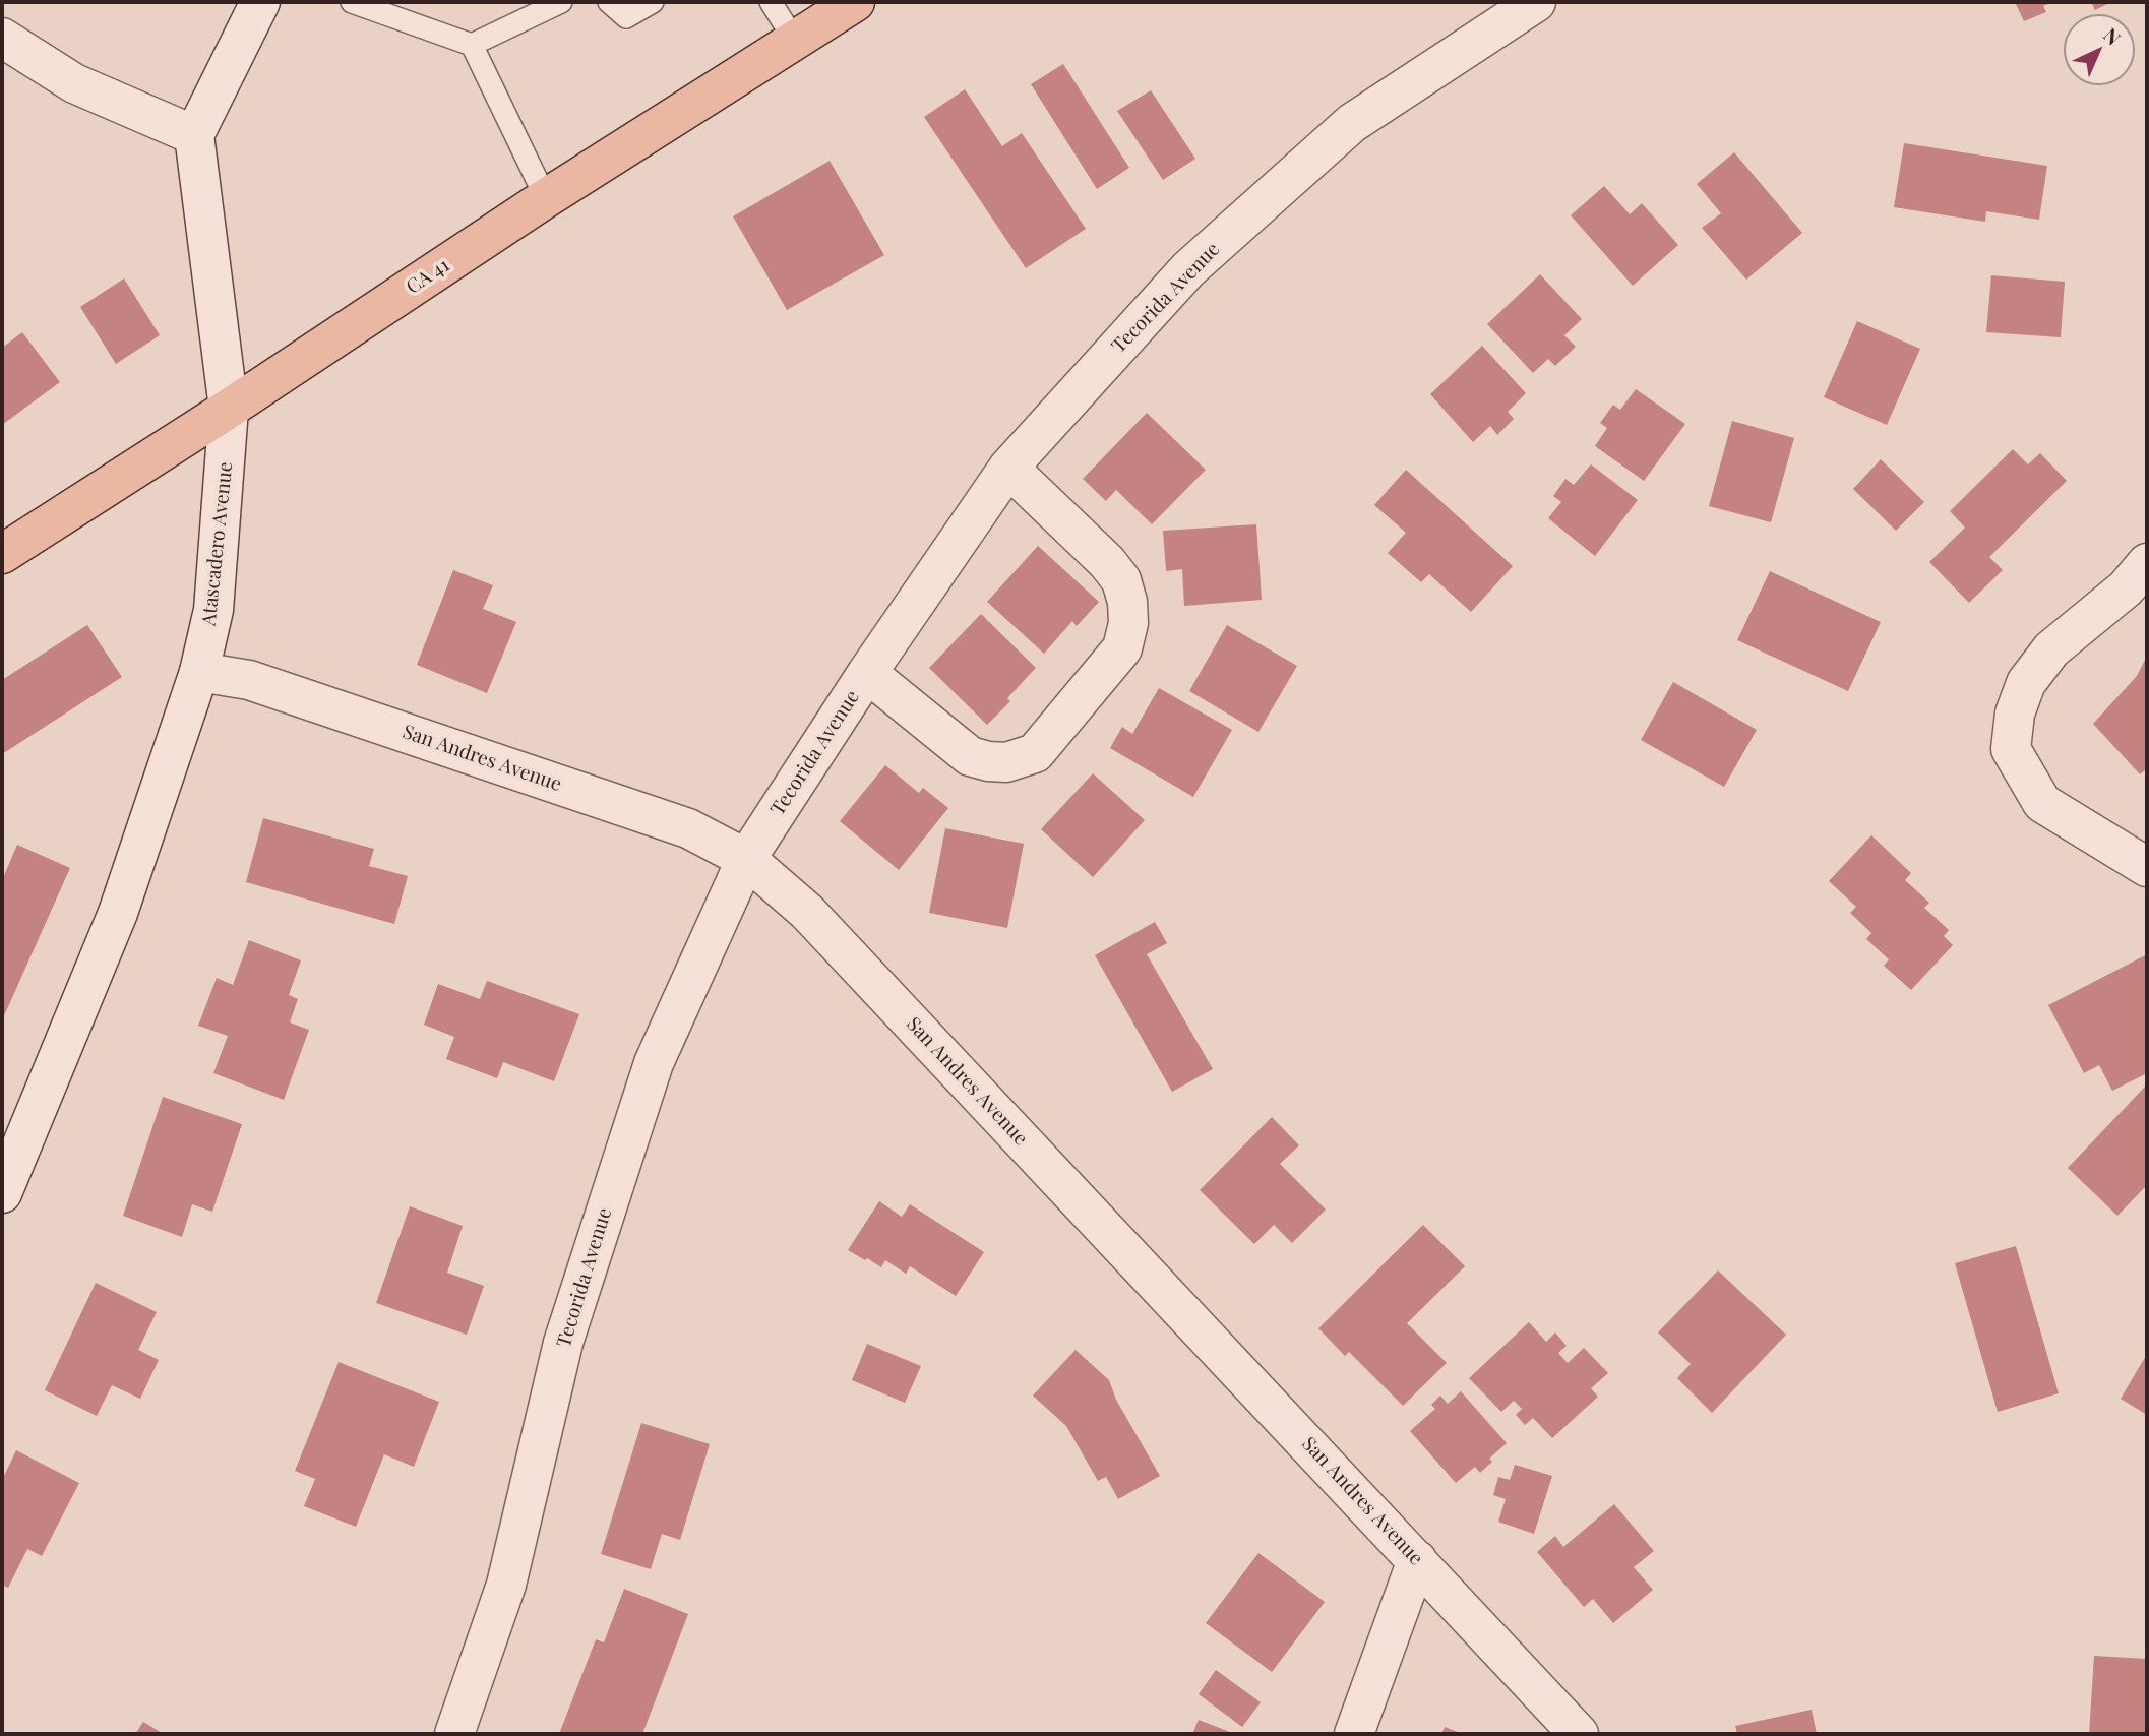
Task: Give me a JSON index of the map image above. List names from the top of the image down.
{
  "streets": {
    "main road": ["CA 41"],
    "street": ["Tecorida Avenue", "Atascadero Avenue", "San Andres Avenue"]
  },
  "crossings": [
    ["CA 41", "Atascadero Avenue"],
    ["Tecorida Avenue", "San Andres Avenue"],
    ["Atascadero Avenue", "San Andres Avenue"]
  ],
  "north": "top right"
}
